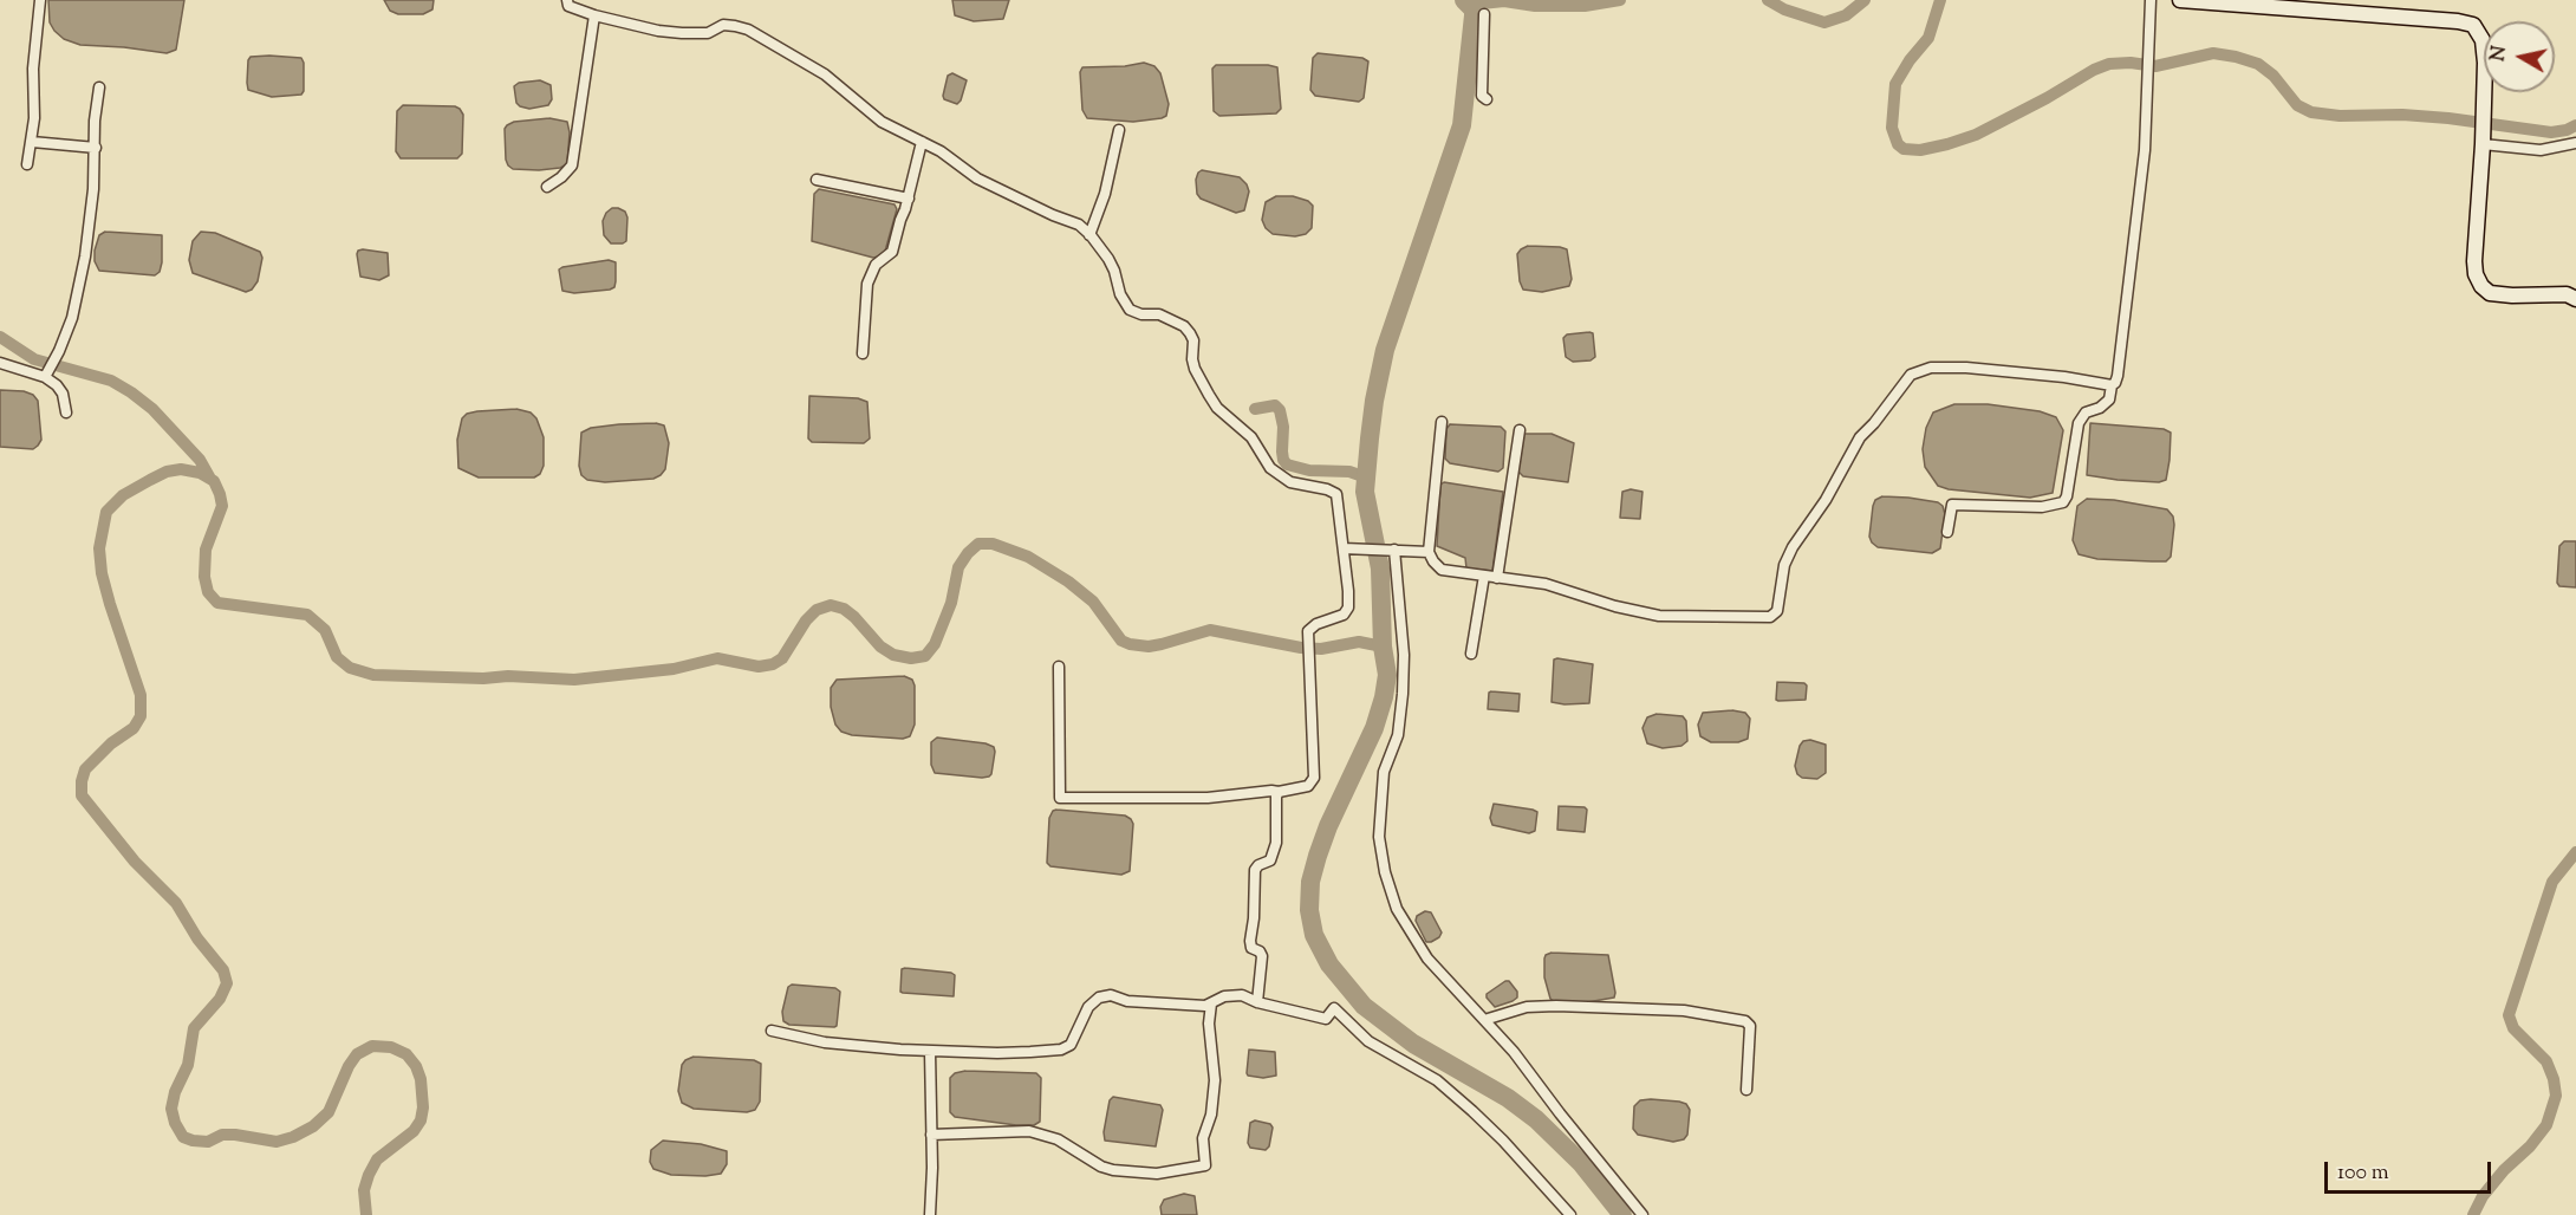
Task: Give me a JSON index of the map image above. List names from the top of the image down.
{
  "scale_bar": "100 m",
  "north": "left"
}
